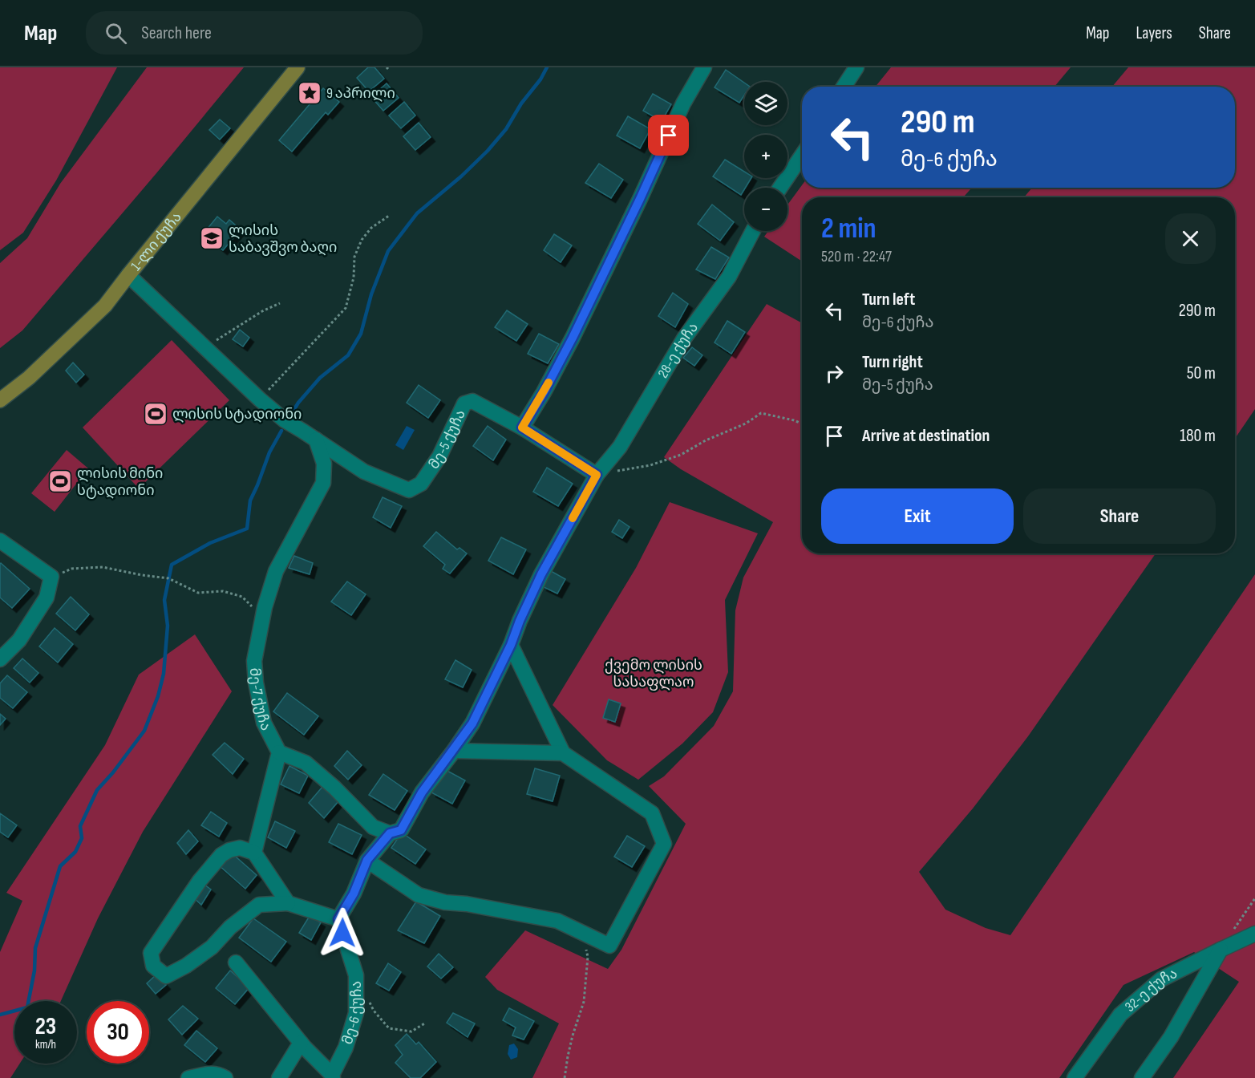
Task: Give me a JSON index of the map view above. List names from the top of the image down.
{
  "streets": {
    "main road": ["1-ლი ქუჩა"],
    "street": [
      "28-ე ქუჩა",
      "მე-5 ქუჩა",
      "მე-7 ქუჩა",
      "32-ე ქუჩა",
      "მე-6 ქუჩა"
    ]
  },
  "crossings": [
    ["1-ლი ქუჩა", "მე-5 ქუჩა"],
    ["მე-5 ქუჩა", "მე-7 ქუჩა"]
  ],
  "parks": ["ქვემო ლისის სასაფლაო"],
  "places": {
    "place": ["9 აპრილი"],
    "school or university": ["ლისის საბავშვო ბაღი"],
    "sports": ["ლისის სტადიონი", "ლისის მინი სტადიონი"]
  },
  "page": {
    "header": "Map",
    "search": "Search here",
    "nav": ["Map", "Layers", "Share"],
    "map_buttons": ["+", "−"],
    "turn": ["290 m", "მე-6 ქუჩა"],
    "heading": ["2 min", "520 m · 22:47"],
    "list": [
      {
        "name": "Turn left",
        "note": "მე-6 ქუჩა",
        "value": "290 m"
      },
      {
        "name": "Turn right",
        "note": "მე-5 ქუჩა",
        "value": "50 m"
      },
      {
        "name": "Arrive at destination",
        "value": "180 m"
      }
    ],
    "buttons": ["Exit", "Share"],
    "speed": "23 km/h",
    "limit": "30"
  }
}
